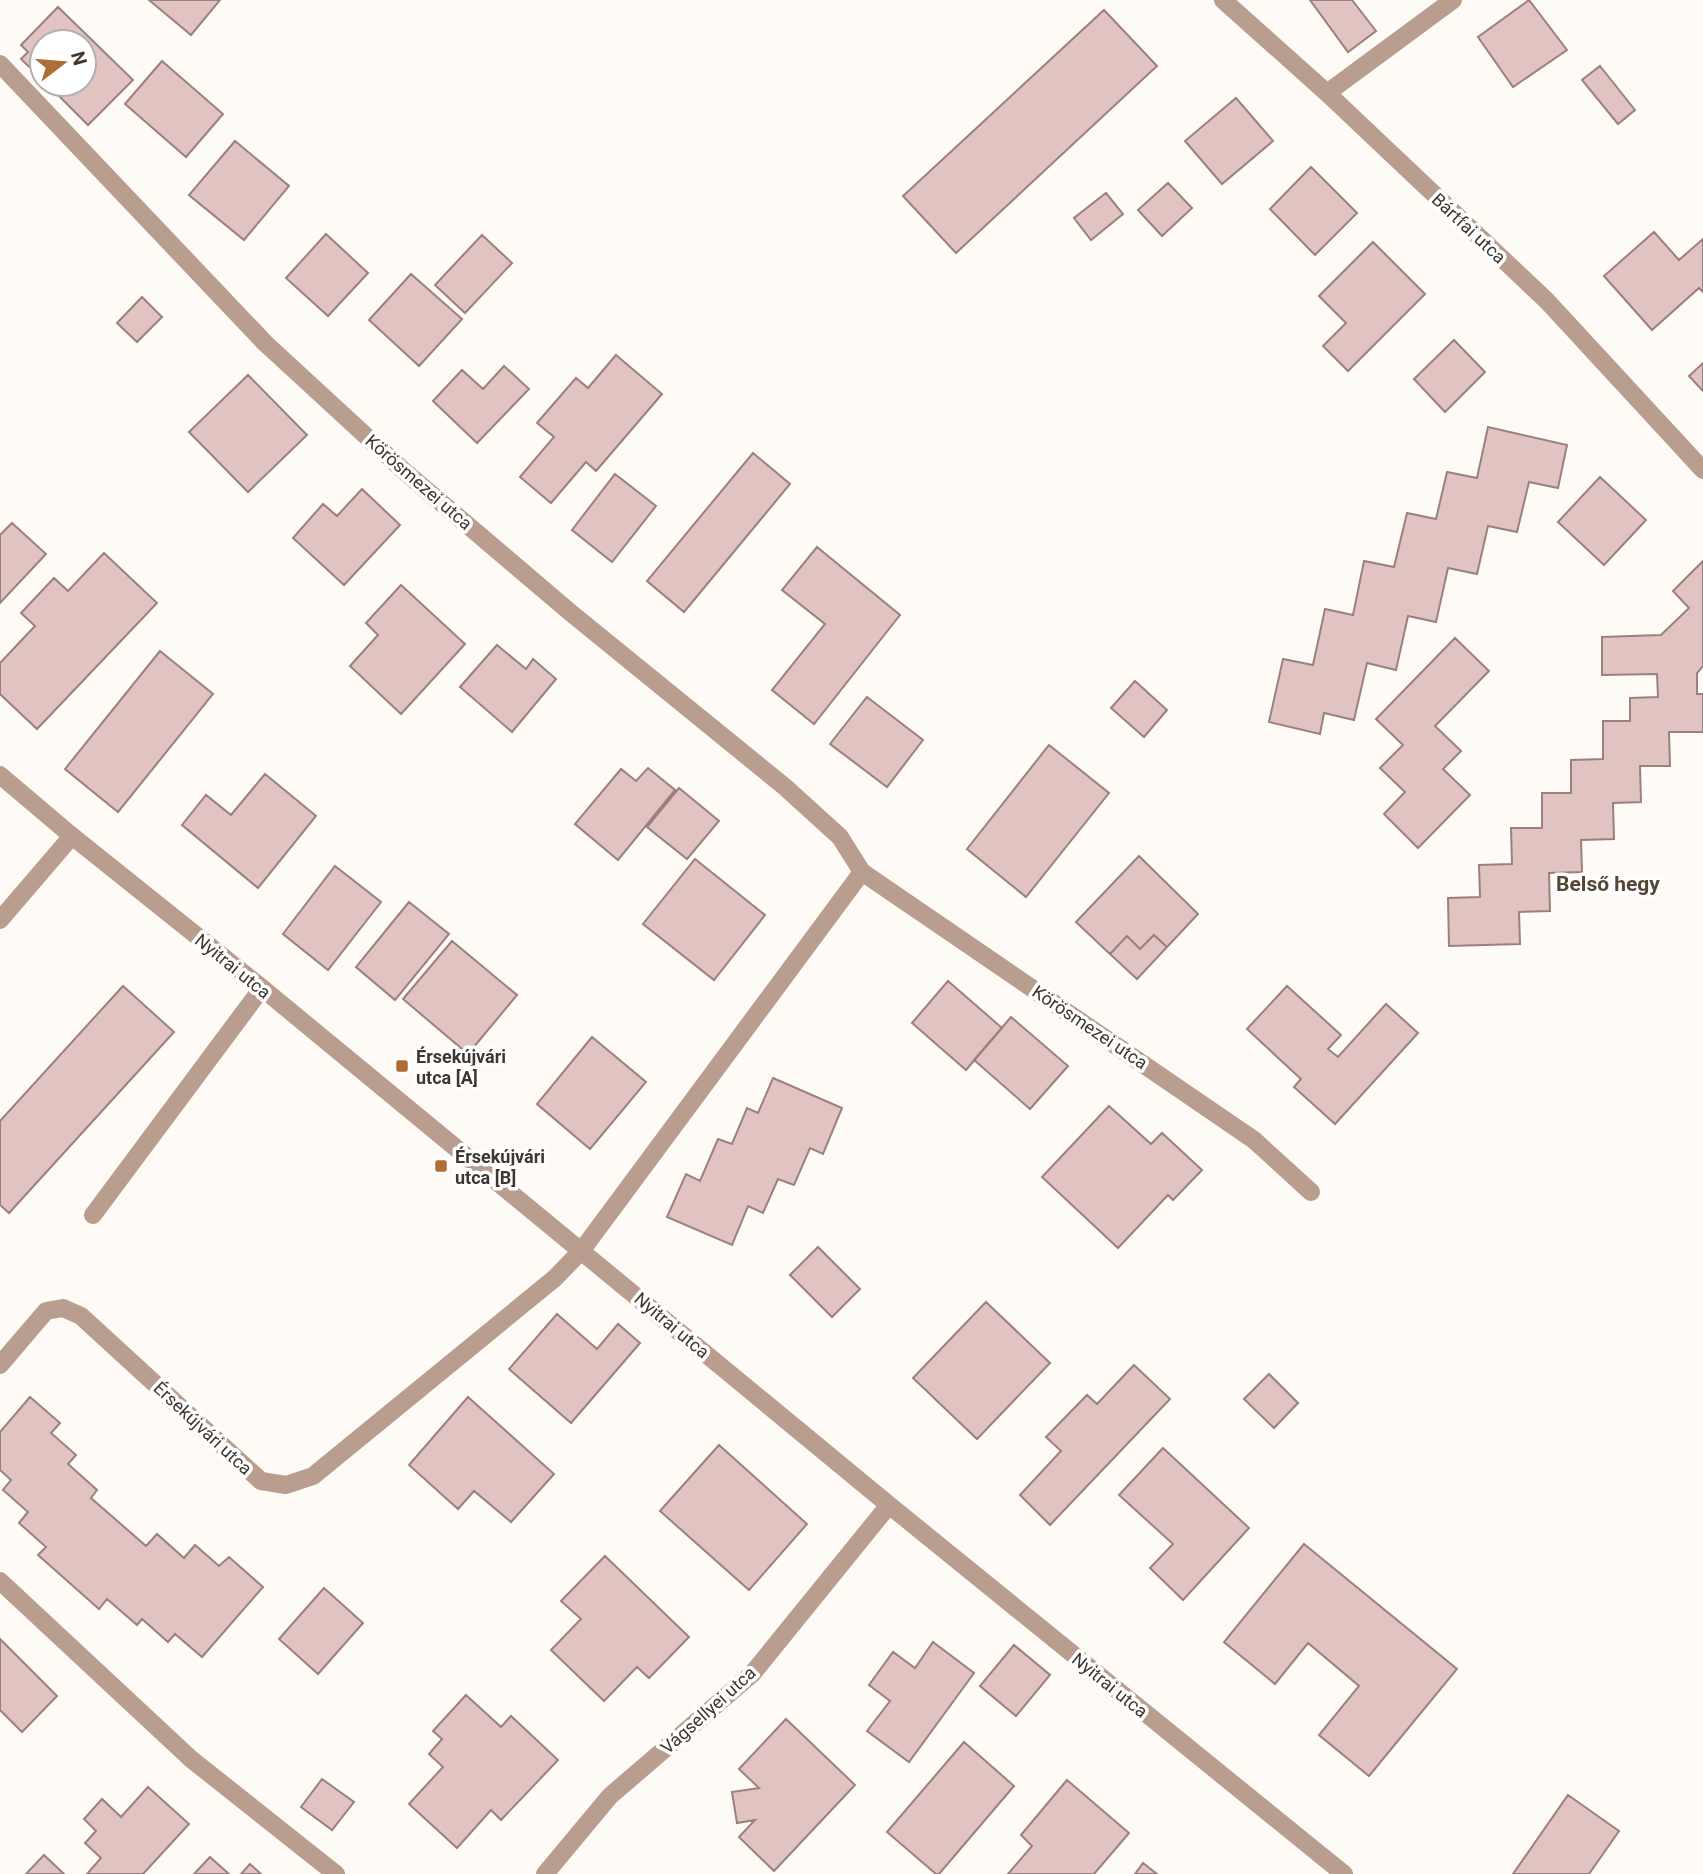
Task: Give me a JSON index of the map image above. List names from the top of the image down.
{
  "streets": {
    "street": [
      "Bártfai utca",
      "Körösmezei utca",
      "Nyitrai utca",
      "Érsekújvári utca",
      "Vágsellyei utca"
    ]
  },
  "crossings": [
    ["Nyitrai utca", "Érsekújvári utca"],
    ["Nyitrai utca", "Vágsellyei utca"]
  ],
  "districts": ["Belső hegy"],
  "places": {
    "transit": ["Érsekújvári utca [A]", "Érsekújvári utca [B]"]
  },
  "north": "right"
}
